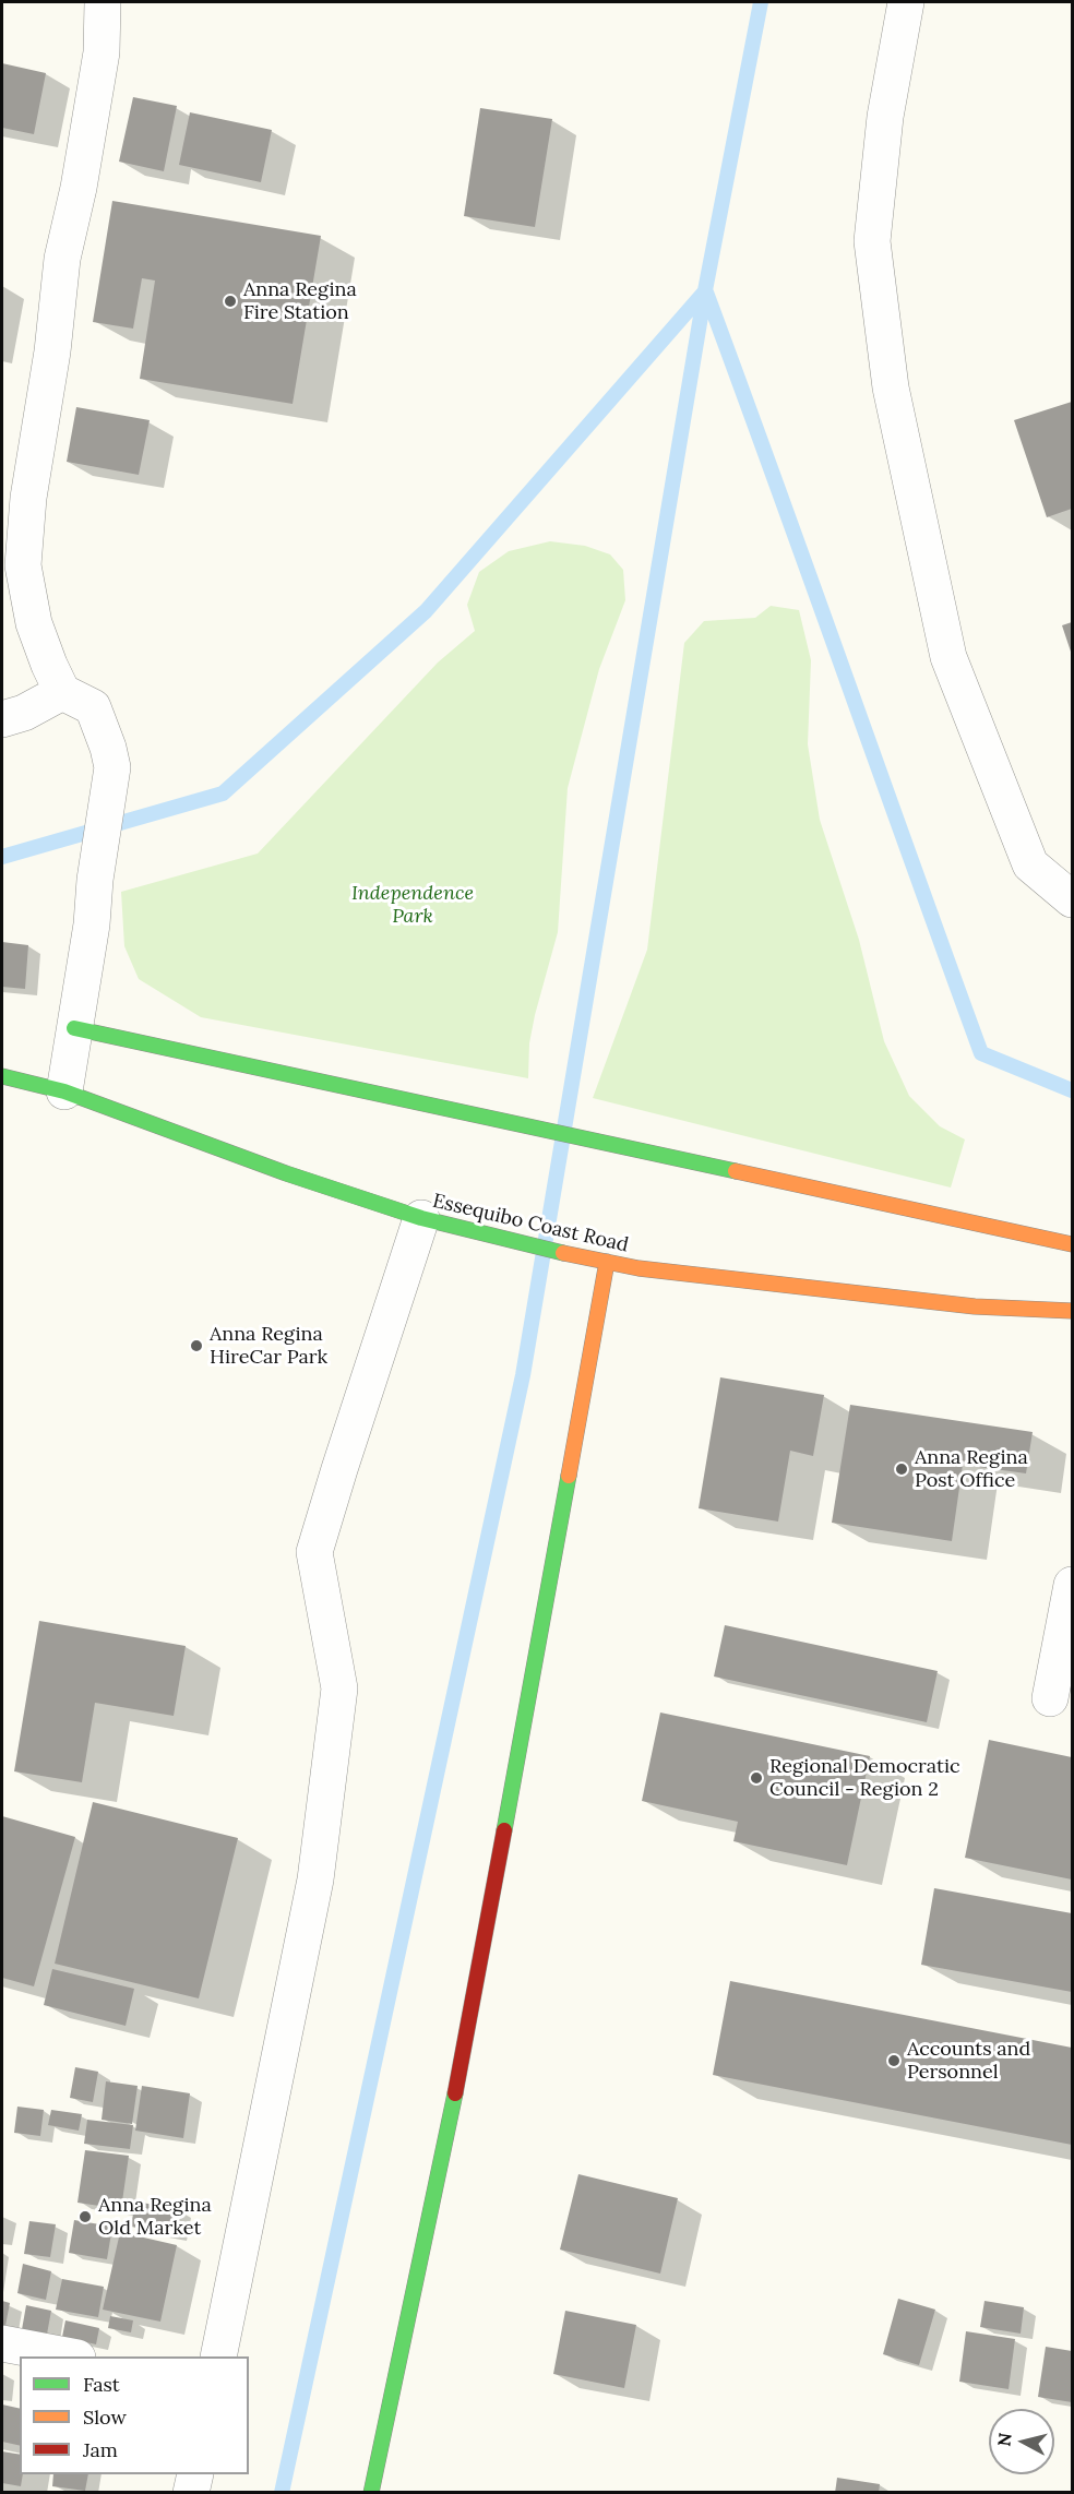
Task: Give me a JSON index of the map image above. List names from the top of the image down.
{
  "streets": {
    "street": ["Essequibo Coast Road"]
  },
  "parks": ["Independence Park"],
  "places": [
    "Anna Regina Fire Station",
    "Anna Regina HireCar Park",
    "Anna Regina Post Office",
    "Regional Democratic Council - Region 2",
    "Accounts and Personnel",
    "Anna Regina Old Market"
  ],
  "legend": ["Fast", "Slow", "Jam"],
  "north": "left"
}
